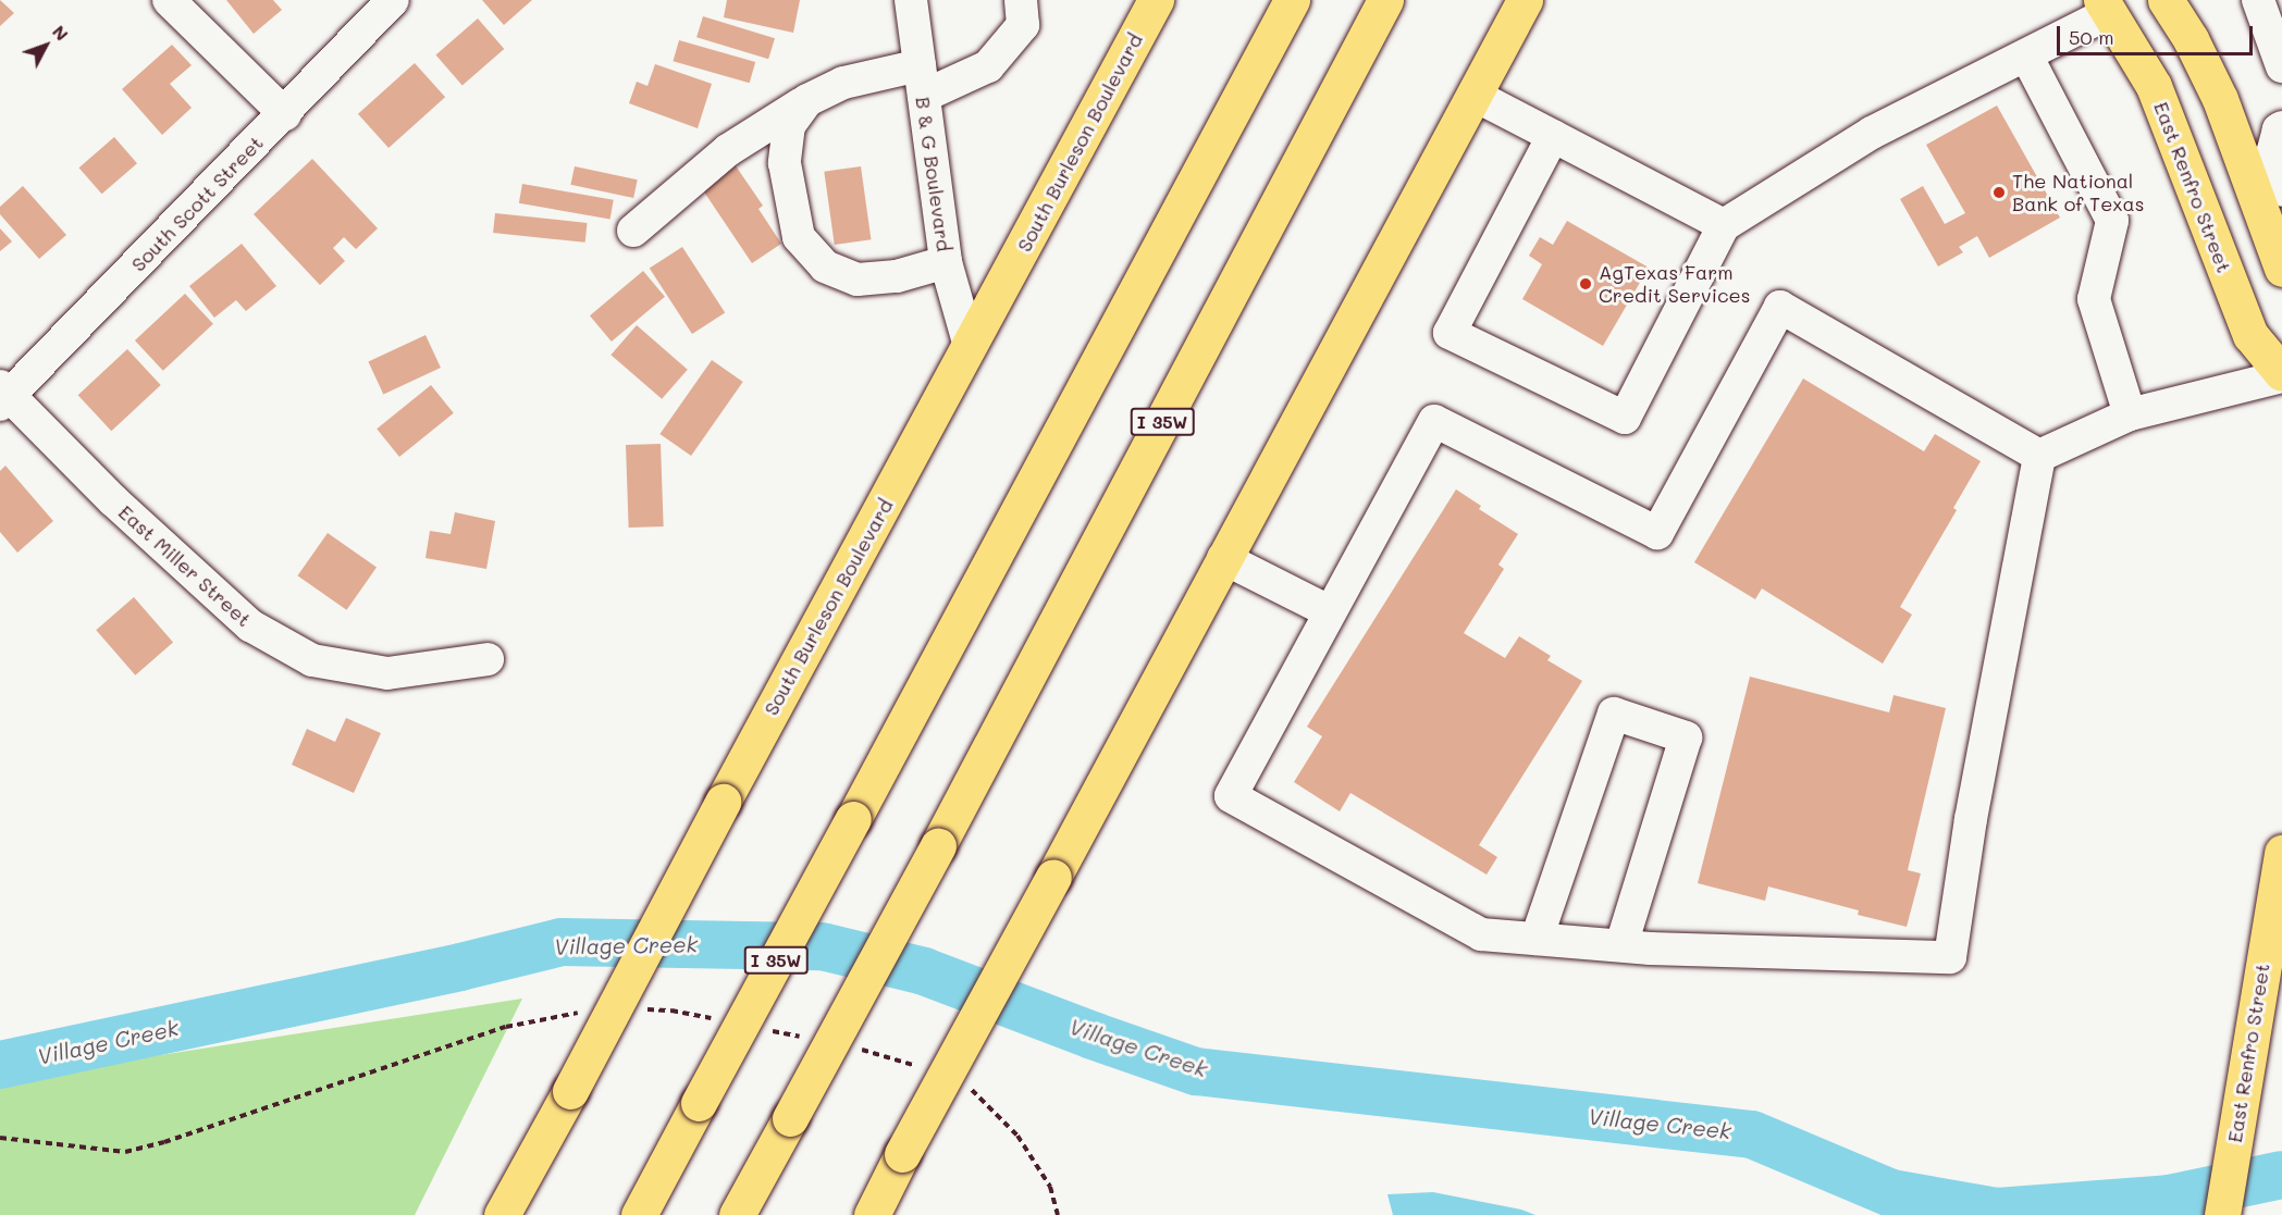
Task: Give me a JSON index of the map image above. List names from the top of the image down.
{
  "streets": {
    "main road": ["South Burleson Boulevard", "East Renfro Street", "I 35W"],
    "street": ["B & G Boulevard", "South Scott Street", "East Miller Street"]
  },
  "crossings": [
    ["South Burleson Boulevard", "B & G Boulevard"],
    ["South Scott Street", "East Miller Street"]
  ],
  "water": ["Village Creek"],
  "places": ["The National Bank of Texas", "AgTexas Farm Credit Services"],
  "scale_bar": "50 m",
  "north": "top right"
}
